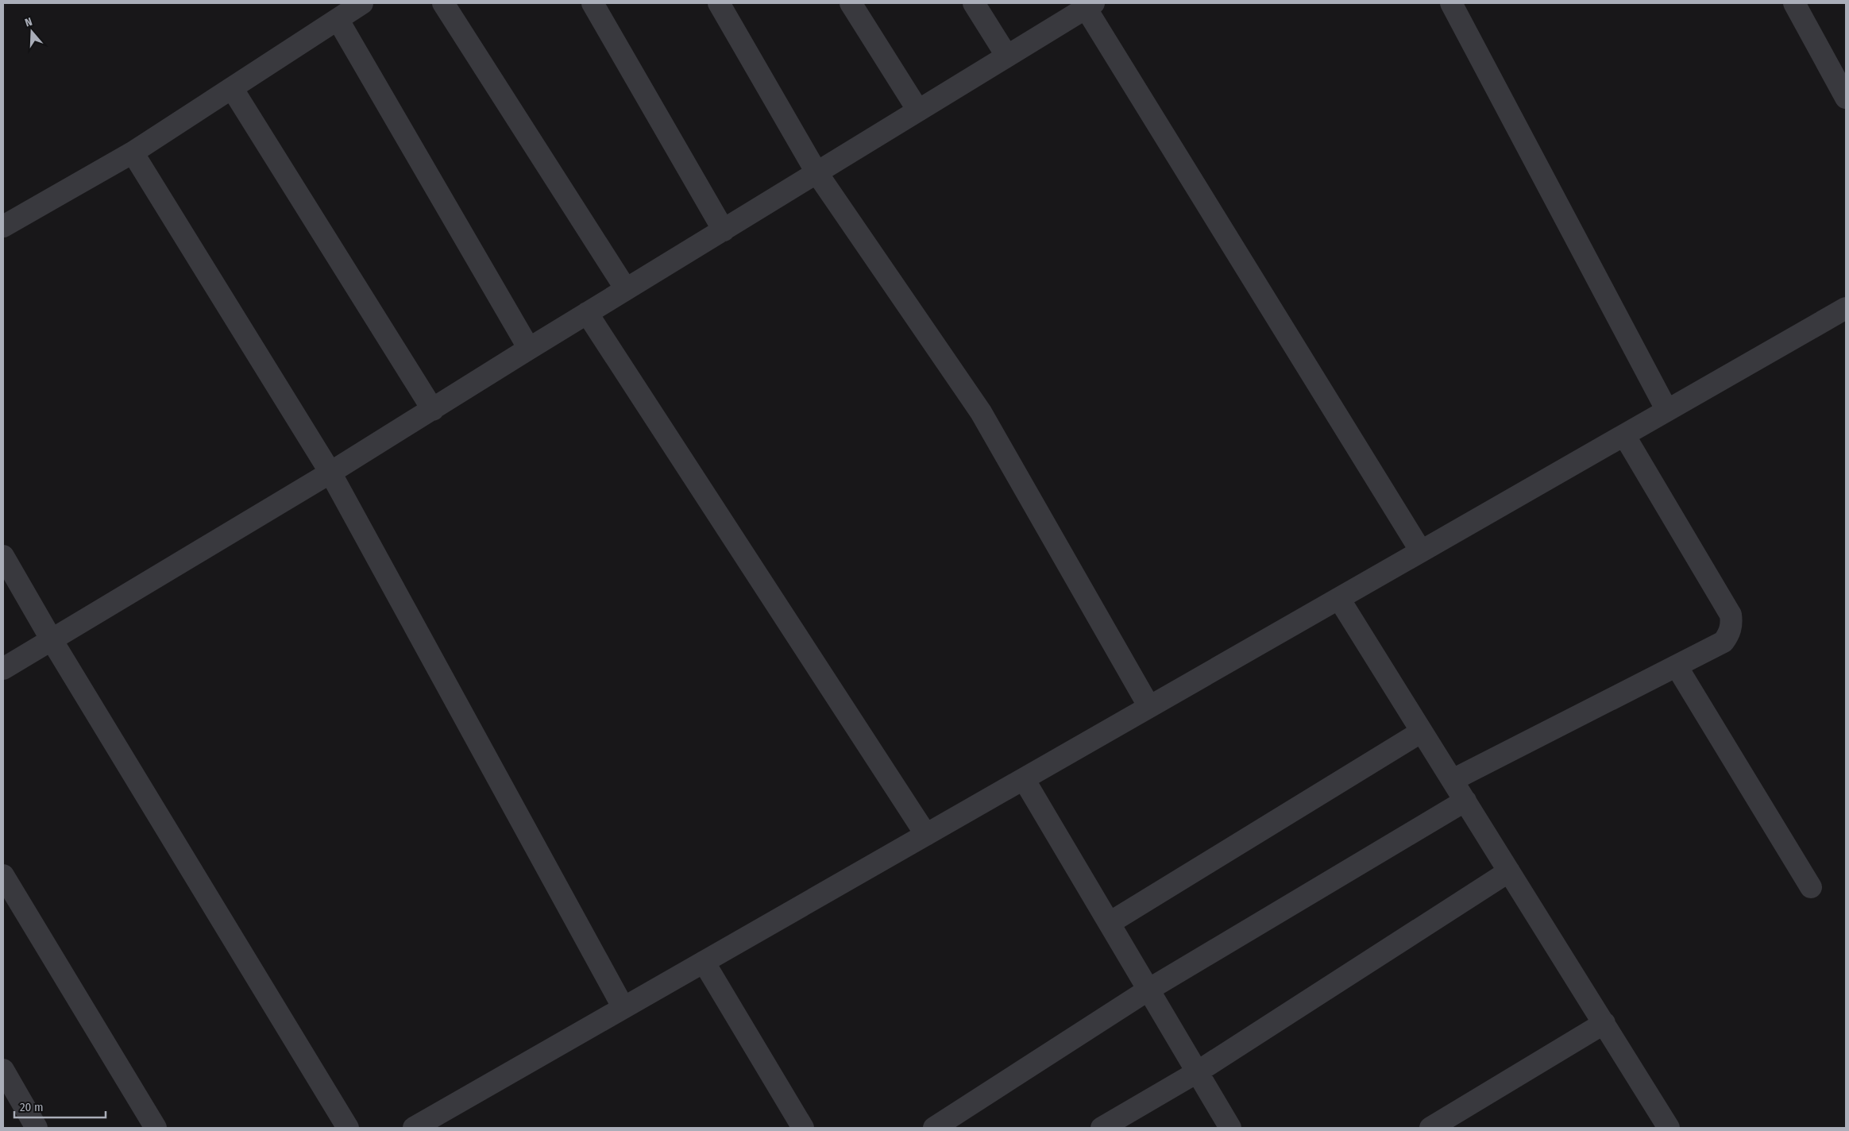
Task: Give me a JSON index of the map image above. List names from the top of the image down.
{
  "scale_bar": "20 m",
  "north": "top"
}
